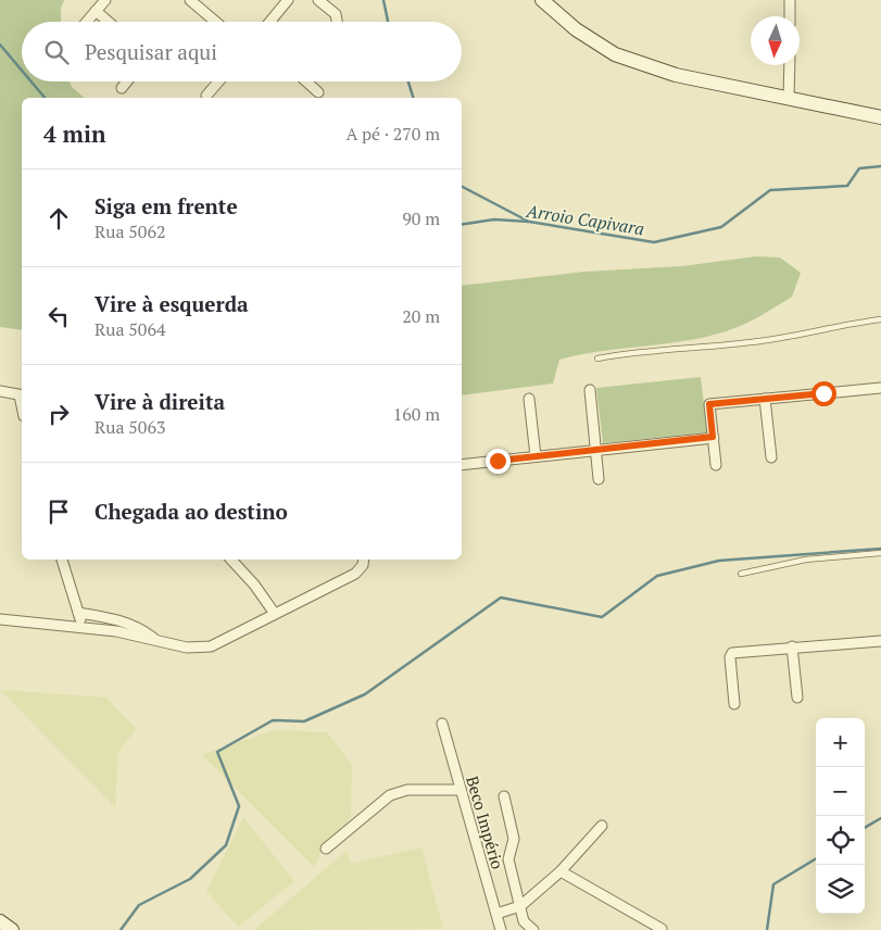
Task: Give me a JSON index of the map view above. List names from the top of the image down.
{
  "streets": {
    "street": ["Beco Império"]
  },
  "water": ["Arroio Capivara"],
  "north": "bottom",
  "page": {
    "search": "Pesquisar aqui",
    "heading": ["4 min", "A pé · 270 m"],
    "list": [
      ["Siga em frente", "Rua 5062", "90 m"],
      ["Vire à esquerda", "Rua 5064", "20 m"],
      ["Vire à direita", "Rua 5063", "160 m"],
      "Chegada ao destino"
    ],
    "map_buttons": ["+", "−"]
  }
}
